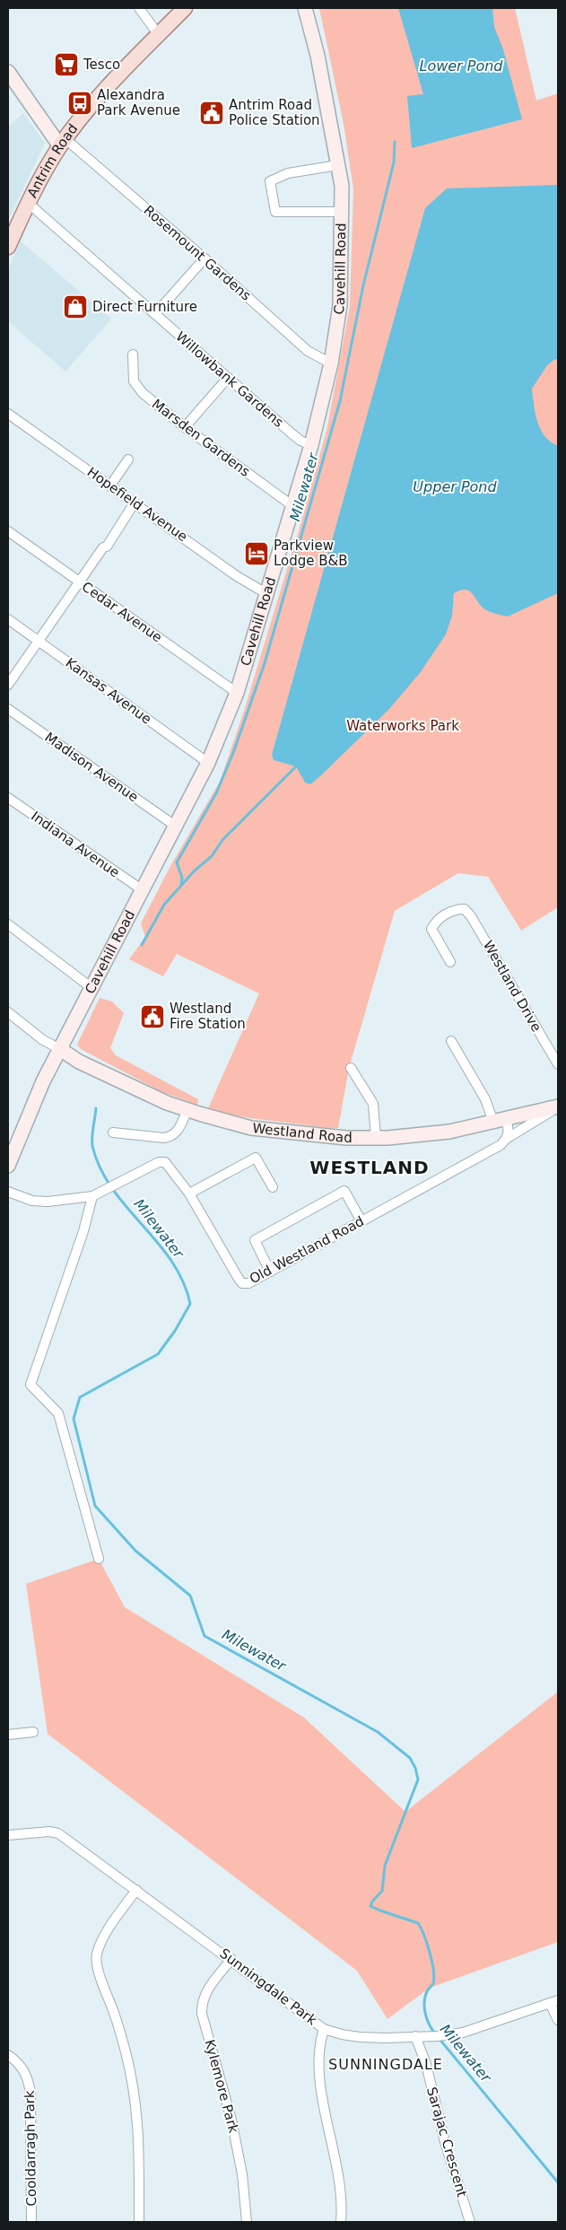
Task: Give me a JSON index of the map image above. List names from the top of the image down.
{
  "streets": {
    "main road": ["Antrim Road", "Cavehill Road", "Westland Road"],
    "street": [
      "Rosemount Gardens",
      "Willowbank Gardens",
      "Marsden Gardens",
      "Hopefield Avenue",
      "Cedar Avenue",
      "Kansas Avenue",
      "Madison Avenue",
      "Indiana Avenue",
      "Westland Drive",
      "Old Westland Road",
      "Sunningdale Park",
      "Kylemore Park",
      "Sarajac Crescent",
      "Cooldarragh Park"
    ]
  },
  "crossings": [
    ["Antrim Road", "Rosemount Gardens"],
    ["Antrim Road", "Willowbank Gardens"],
    ["Rosemount Gardens", "Cavehill Road"],
    ["Cavehill Road", "Willowbank Gardens"],
    ["Cavehill Road", "Marsden Gardens"],
    ["Cavehill Road", "Hopefield Avenue"],
    ["Cavehill Road", "Cedar Avenue"],
    ["Cavehill Road", "Kansas Avenue"],
    ["Cavehill Road", "Madison Avenue"],
    ["Cavehill Road", "Indiana Avenue"],
    ["Cavehill Road", "Westland Road"],
    ["Westland Road", "Old Westland Road"],
    ["Sunningdale Park", "Kylemore Park"],
    ["Sunningdale Park", "Sarajac Crescent"]
  ],
  "districts": ["WESTLAND", "SUNNINGDALE"],
  "water": ["Lower Pond", "Upper Pond", "Milewater"],
  "parks": ["Waterworks Park"],
  "places": {
    "supermarket": ["Tesco"],
    "bus stop": ["Alexandra Park Avenue"],
    "public building": ["Antrim Road Police Station", "Westland Fire Station"],
    "shop": ["Direct Furniture"],
    "hotel": ["Parkview Lodge B&B"]
  }
}
